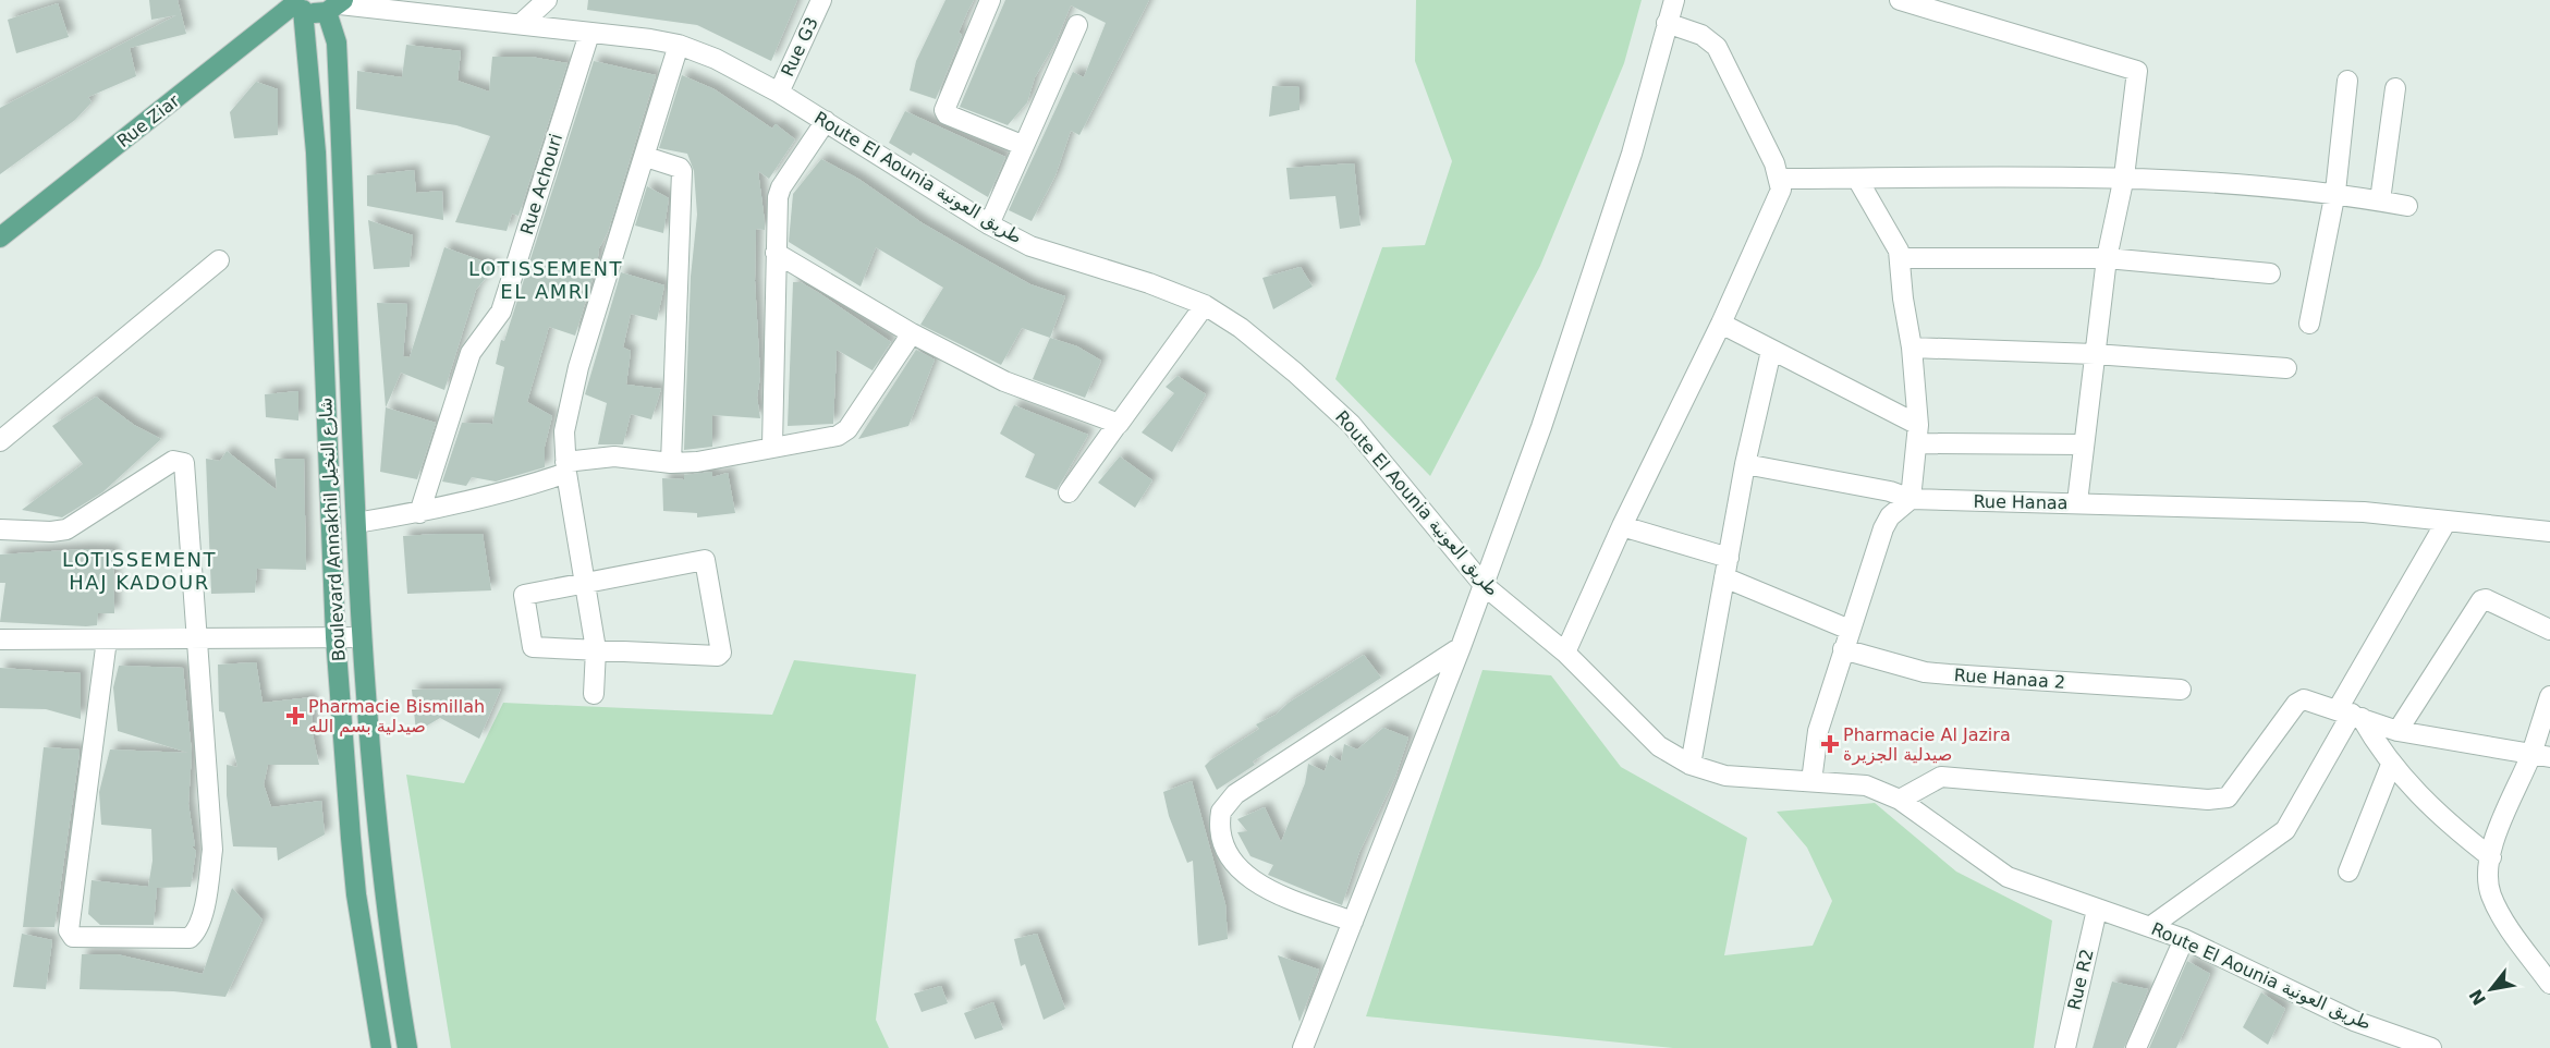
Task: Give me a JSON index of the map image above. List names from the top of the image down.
{
  "streets": {
    "main road": ["Rue Ziar", "Boulevard Annakhil شارع النخيل"],
    "street": [
      "Rue G3",
      "Route El Aounia طريق العونية",
      "Rue Achouri",
      "Rue Hanaa",
      "Rue Hanaa 2",
      "Rue R2"
    ]
  },
  "crossings": [
    ["Rue G3", "Route El Aounia طريق العونية"],
    ["Rue Ziar", "Boulevard Annakhil شارع النخيل"],
    ["Route El Aounia طريق العونية", "Rue Achouri"],
    ["Route El Aounia طريق العونية", "Boulevard Annakhil شارع النخيل"],
    ["Route El Aounia طريق العونية", "Rue R2"]
  ],
  "districts": ["LOTISSEMENT EL AMRI", "LOTISSEMENT HAJ KADOUR"],
  "places": {
    "health": ["Pharmacie Bismillah صيدلية بسم الله", "Pharmacie Al Jazira صيدلية الجزيرة"]
  },
  "north": "bottom left"
}
